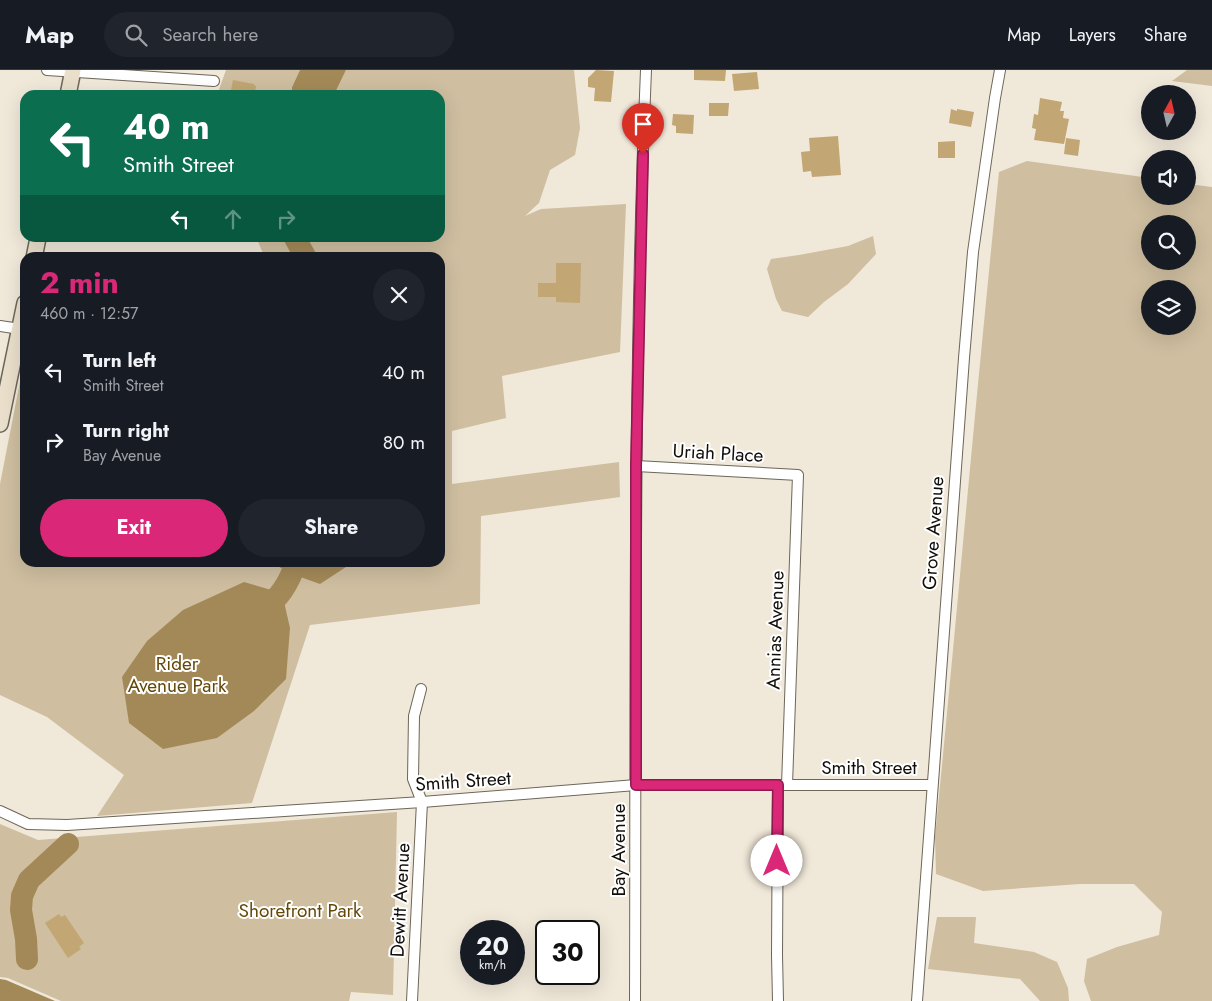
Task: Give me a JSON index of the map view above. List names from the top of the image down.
{
  "streets": {
    "street": [
      "Uriah Place",
      "Grove Avenue",
      "Annias Avenue",
      "Smith Street",
      "Bay Avenue",
      "Dewitt Avenue"
    ]
  },
  "crossings": [
    ["Uriah Place", "Annias Avenue"],
    ["Uriah Place", "Bay Avenue"],
    ["Grove Avenue", "Smith Street"],
    ["Annias Avenue", "Smith Street"],
    ["Smith Street", "Bay Avenue"],
    ["Smith Street", "Dewitt Avenue"]
  ],
  "parks": ["Rider Avenue Park", "Shorefront Park"],
  "north": "top",
  "page": {
    "header": "Map",
    "search": "Search here",
    "nav": ["Map", "Layers", "Share"],
    "turn": ["40 m", "Smith Street"],
    "heading": ["2 min", "460 m · 12:57"],
    "list": [
      {
        "name": "Turn left",
        "note": "Smith Street",
        "value": "40 m"
      },
      {
        "name": "Turn right",
        "note": "Bay Avenue",
        "value": "80 m"
      }
    ],
    "buttons": ["Exit", "Share"],
    "speed": "20 km/h",
    "limit": "30"
  }
}
